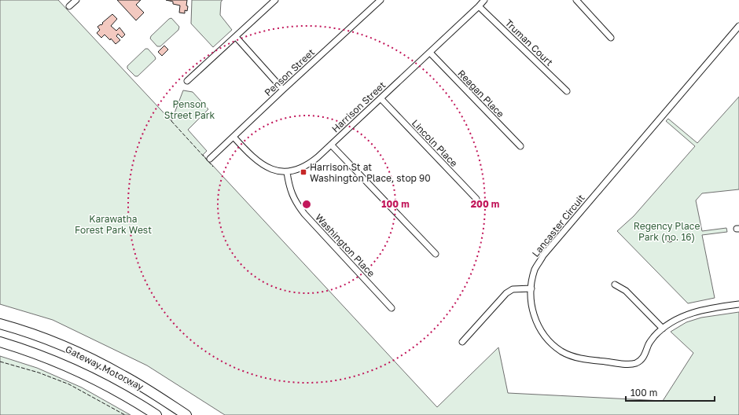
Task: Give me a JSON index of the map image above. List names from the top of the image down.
{
  "streets": {
    "highway": ["Gateway Motorway"],
    "street": [
      "Truman Court",
      "Penson Street",
      "Reagan Place",
      "Harrison Street",
      "Lincoln Place",
      "Lancaster Circuit",
      "Washington Place"
    ]
  },
  "crossings": [
    ["Truman Court", "Harrison Street"],
    ["Penson Street", "Harrison Street"],
    ["Reagan Place", "Harrison Street"],
    ["Harrison Street", "Lincoln Place"],
    ["Harrison Street", "Washington Place"]
  ],
  "parks": ["Penson Street Park", "Karawatha Forest Park West", "Regency Place Park (no. 16)"],
  "places": {
    "transit": ["Harrison St at Washington Place, stop 90"]
  },
  "scale_bar": "100 m",
  "rings": ["100 m", "200 m"]
}
